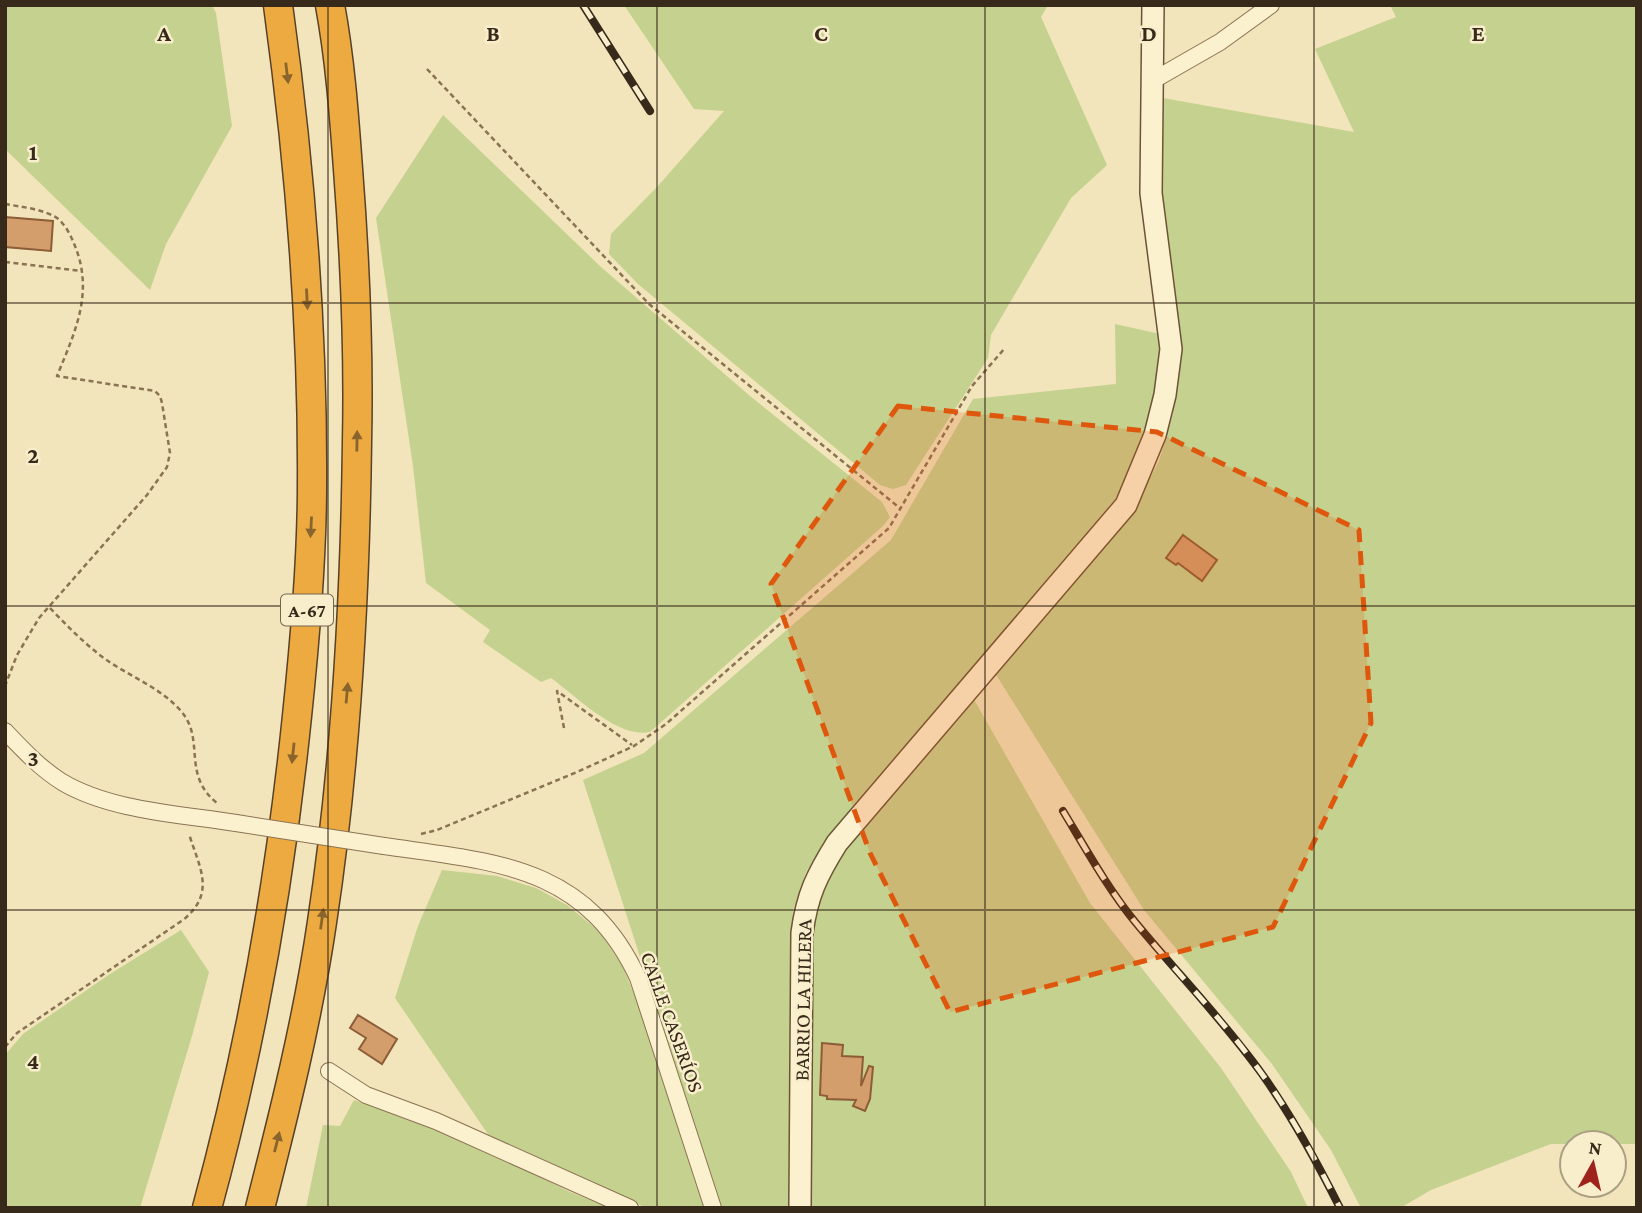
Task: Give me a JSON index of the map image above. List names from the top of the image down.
{
  "streets": {
    "highway": ["A-67"],
    "street": ["BARRIO LA HILERA", "CALLE CASERÍOS"]
  },
  "north": "top",
  "grid": {
    "columns": [
      "A",
      "B",
      "C",
      "D",
      "E"
    ],
    "rows": [
      "1",
      "2",
      "3",
      "4"
    ]
  }
}
